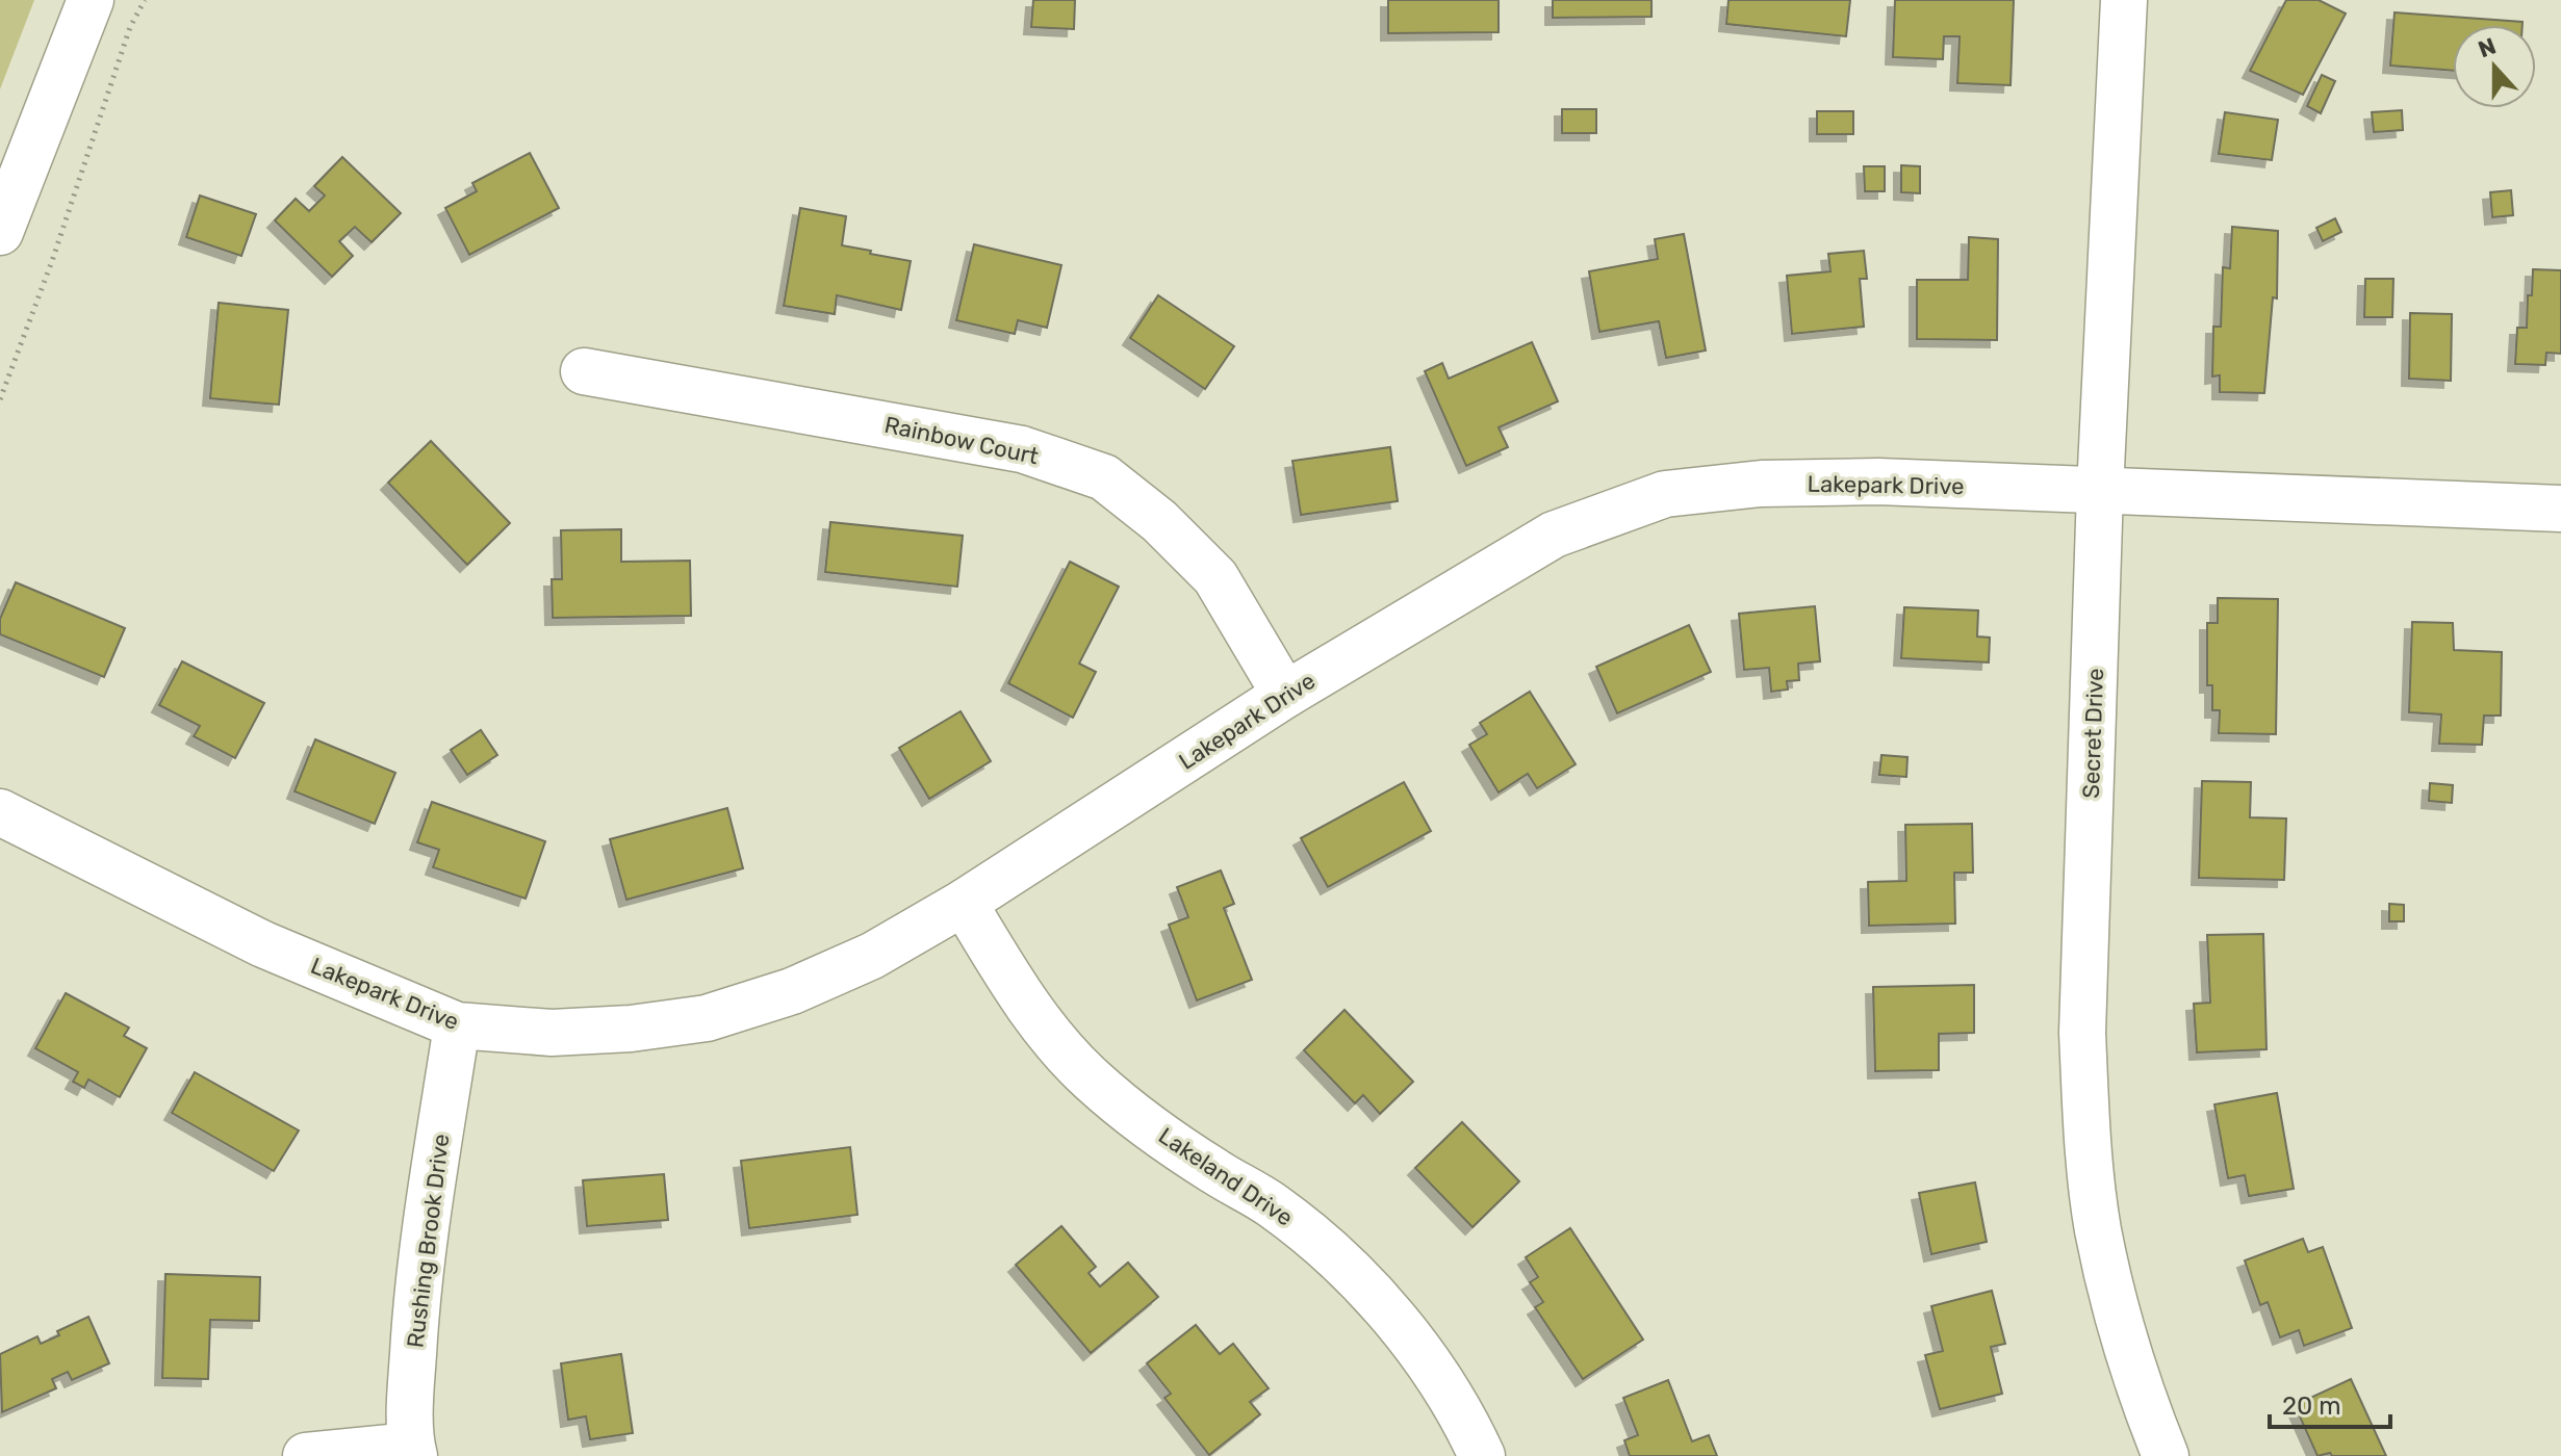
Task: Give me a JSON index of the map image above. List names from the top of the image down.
{
  "streets": {
    "street": [
      "Rainbow Court",
      "Lakepark Drive",
      "Secret Drive",
      "Lakeland Drive",
      "Rushing Brook Drive"
    ]
  },
  "crossings": [
    ["Rainbow Court", "Lakepark Drive"],
    ["Lakepark Drive", "Secret Drive"],
    ["Lakepark Drive", "Lakeland Drive"],
    ["Lakepark Drive", "Rushing Brook Drive"]
  ],
  "scale_bar": "20 m",
  "north": "top"
}
